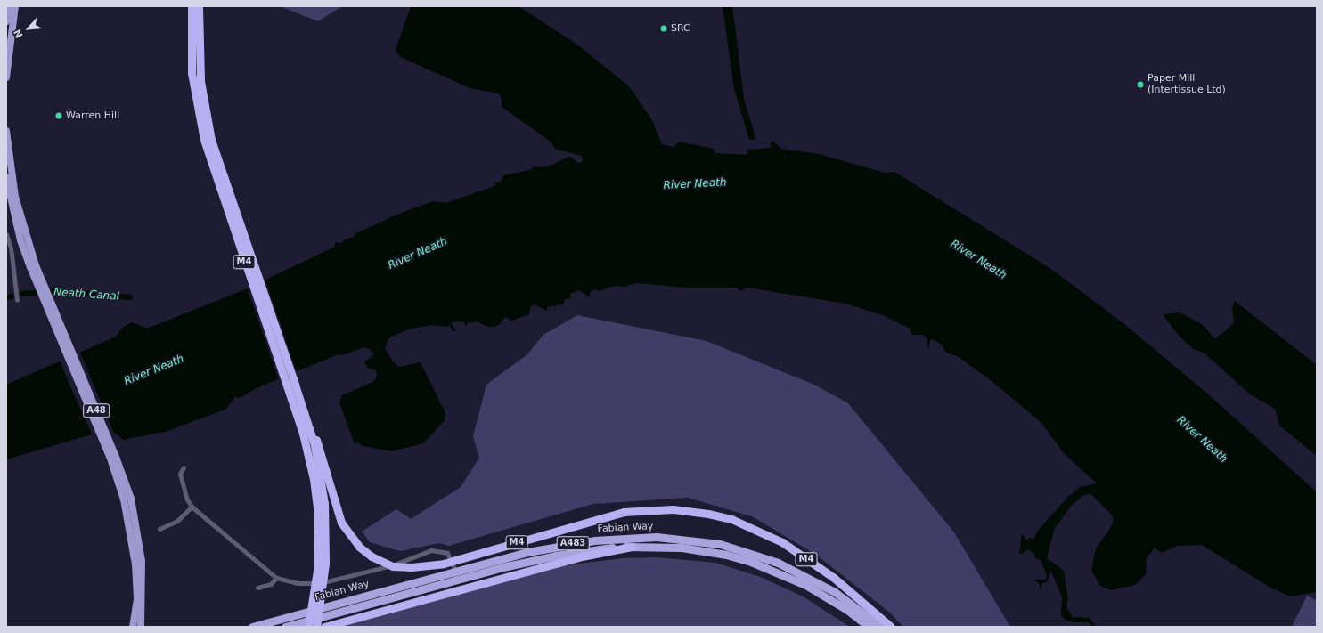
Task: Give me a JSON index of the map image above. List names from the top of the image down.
{
  "streets": {
    "highway": ["M4", "Fabian Way", "A483"],
    "main road": ["A48"]
  },
  "water": ["River Neath", "Neath Canal"],
  "places": ["SRC", "Paper Mill (Intertissue Ltd)", "Warren Hill"],
  "north": "bottom left"
}
